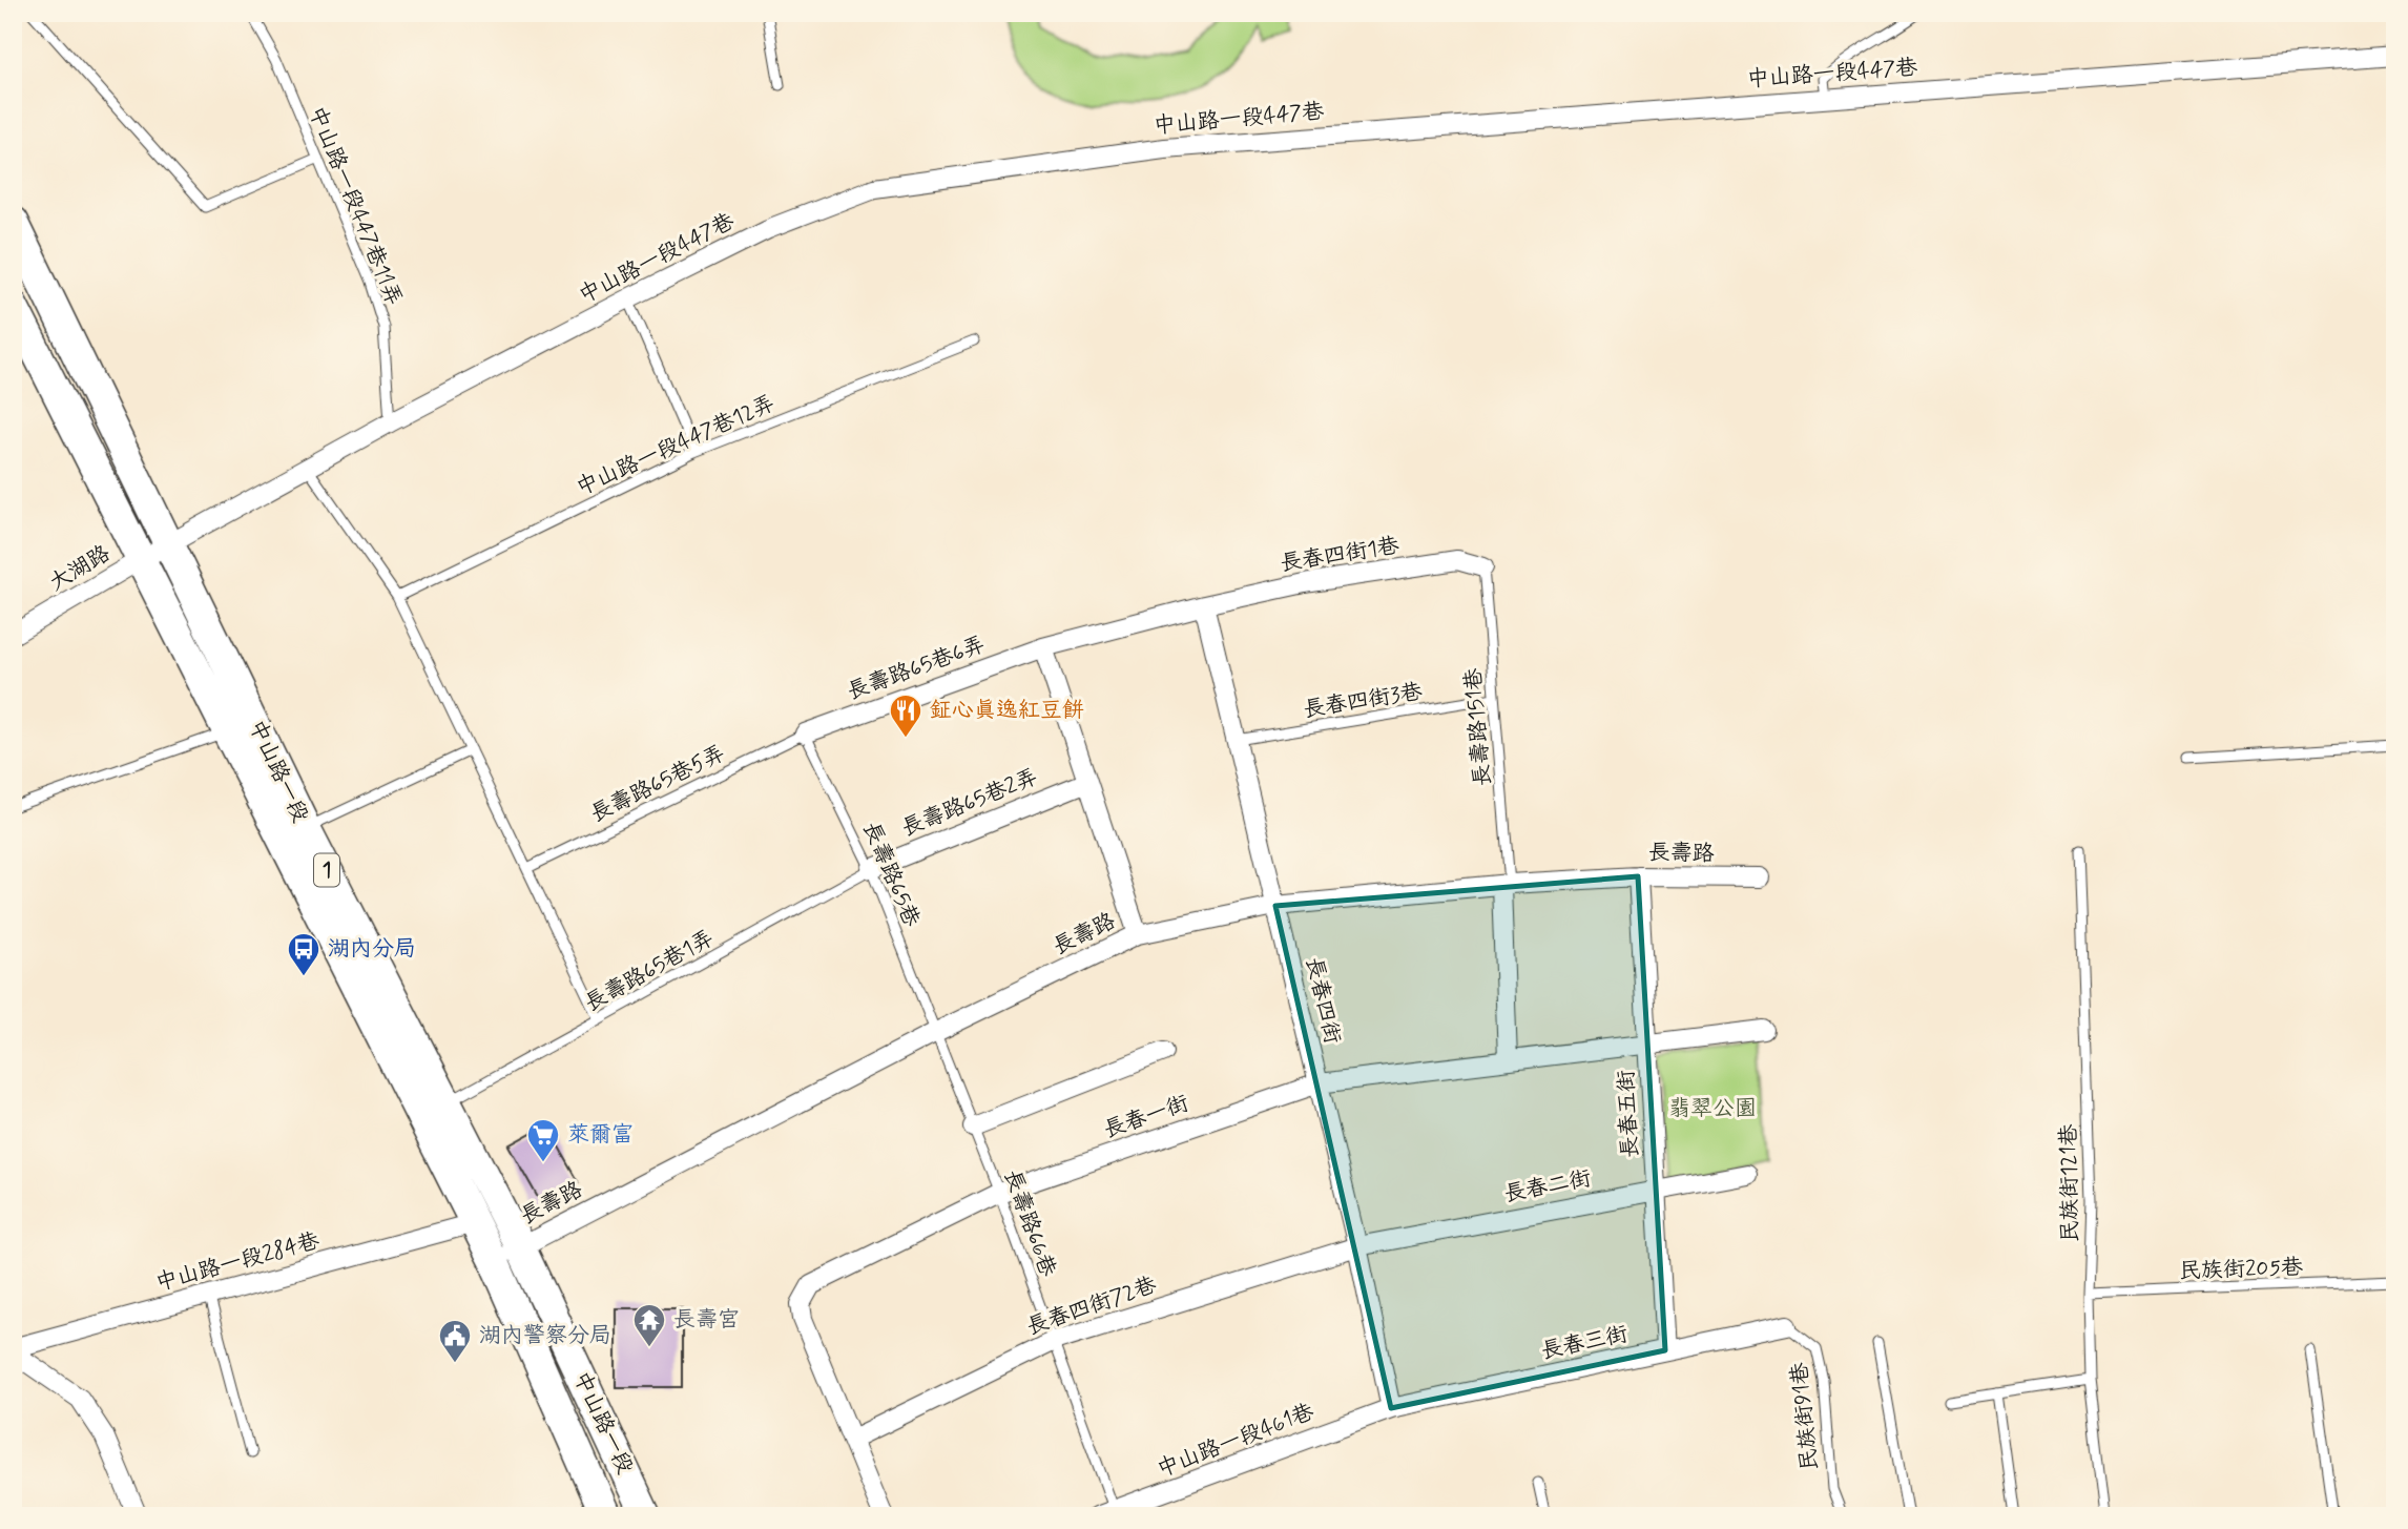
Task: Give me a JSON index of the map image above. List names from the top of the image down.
{
  "streets": {
    "main road": ["中山路一段", "1"],
    "street": [
      "中山路一段447巷",
      "長春四街1巷",
      "大湖路",
      "長壽路65巷6弄",
      "長壽路65巷2弄",
      "長壽路",
      "長春四街",
      "長春五街",
      "長春一街",
      "長春二街",
      "中山路一段284巷",
      "長春四街72巷",
      "長春三街",
      "中山路一段461巷"
    ],
    "lane": [
      "中山路一段447巷11弄",
      "中山路一段447巷12弄",
      "長春四街3巷",
      "長壽路151巷",
      "長壽路65巷5弄",
      "長壽路65巷",
      "長壽路65巷1弄",
      "民族街121巷",
      "長壽路66巷",
      "民族街205巷",
      "民族街91巷"
    ]
  },
  "crossings": [
    ["中山路一段447巷", "中山路一段447巷11弄"],
    ["中山路一段447巷", "大湖路"],
    ["中山路一段447巷", "中山路一段"],
    ["長春四街1巷", "長壽路65巷6弄"],
    ["長春四街1巷", "長壽路151巷"],
    ["長春四街1巷", "長春四街"],
    ["大湖路", "中山路一段"],
    ["長壽路65巷6弄", "長壽路65巷5弄"],
    ["長壽路65巷6弄", "長壽路65巷"],
    ["長春四街3巷", "長壽路151巷"],
    ["長春四街3巷", "長春四街"],
    ["長壽路151巷", "長壽路"],
    ["中山路一段", "長壽路"],
    ["中山路一段", "長壽路65巷1弄"],
    ["中山路一段", "中山路一段284巷"],
    ["長壽路65巷5弄", "長壽路65巷"],
    ["長壽路65巷2弄", "長壽路65巷"],
    ["長壽路65巷2弄", "長壽路65巷1弄"],
    ["長壽路", "長壽路65巷"],
    ["長壽路", "長春四街"],
    ["長壽路", "長春五街"],
    ["長壽路", "長壽路66巷"],
    ["長壽路65巷", "長壽路65巷1弄"],
    ["長壽路65巷", "長壽路66巷"],
    ["長春四街", "長春一街"],
    ["長春四街", "長春二街"],
    ["長春四街", "長春四街72巷"],
    ["長春四街", "長春三街"],
    ["長春四街", "中山路一段461巷"],
    ["長春五街", "長春一街"],
    ["長春五街", "長春二街"],
    ["長春五街", "長春三街"],
    ["長春一街", "長壽路66巷"],
    ["長春一街", "長春四街72巷"],
    ["民族街121巷", "民族街205巷"],
    ["長春二街", "長春四街72巷"],
    ["長壽路66巷", "長春四街72巷"],
    ["長壽路66巷", "中山路一段461巷"],
    ["長春三街", "民族街91巷"],
    ["長春三街", "中山路一段461巷"]
  ],
  "parks": ["翡翠公園"],
  "places": {
    "restaurant": ["鉦心真逸紅豆餅"],
    "bus stop": ["湖內分局"],
    "supermarket": ["萊爾富"],
    "temple": ["長壽宮"],
    "public building": ["湖內警察分局"]
  }
}
